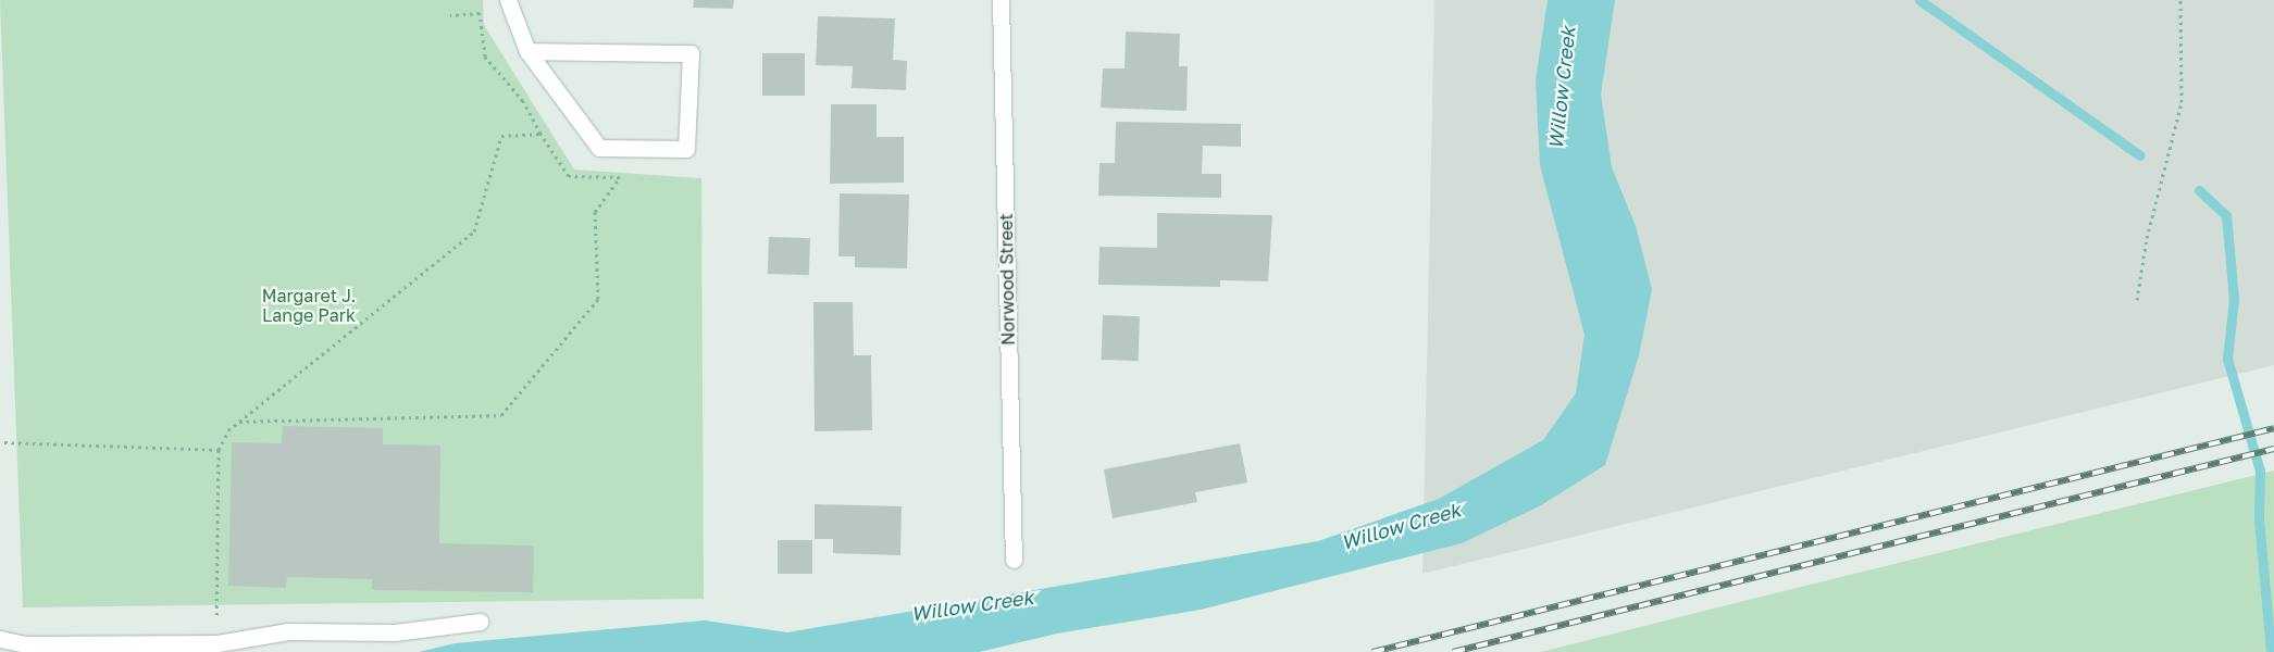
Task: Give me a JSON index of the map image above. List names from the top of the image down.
{
  "streets": {
    "street": ["Norwood Street"]
  },
  "water": ["Willow Creek"],
  "parks": ["Margaret J. Lange Park"]
}
